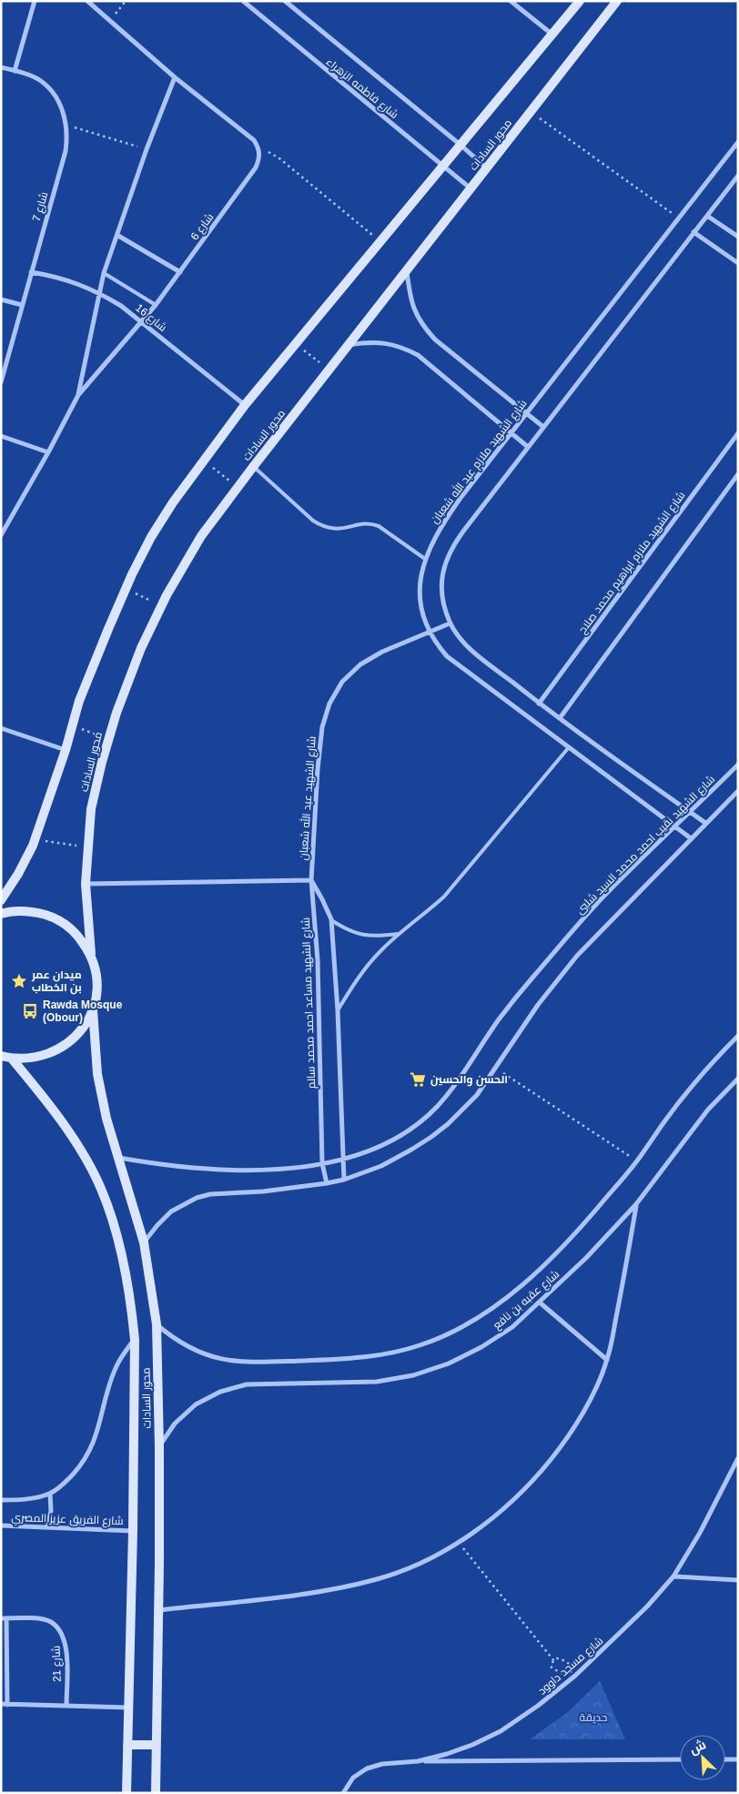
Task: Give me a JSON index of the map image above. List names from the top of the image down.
{
  "streets": {
    "street": [
      "شارع فاطمه الزهراء",
      "محور السادات",
      "شارع 7",
      "شارع 6",
      "شارع 16",
      "شارع الشهيد ملازم عبد الله شعبان",
      "شارع الشهيد ملازم ابراهيم محمد صلاح",
      "شارع الشهيد عبد الله شعبان",
      "شارع الشهيد نقيب احمد محمد السيد شلبى",
      "شارع الشهيد مساعد احمد محمد سالم",
      "شارع عقبه بن نافع",
      "شارع الفريق عزيز المصري",
      "شارع 21",
      "شارع مسجد داوود"
    ]
  },
  "crossings": [
    ["شارع فاطمه الزهراء", "محور السادات"],
    ["محور السادات", "شارع 16"],
    ["محور السادات", "شارع الشهيد نقيب احمد محمد السيد شلبى"],
    ["محور السادات", "شارع عقبه بن نافع"],
    ["محور السادات", "شارع الفريق عزيز المصري"],
    ["شارع 7", "شارع 16"],
    ["شارع 6", "شارع 16"],
    ["شارع الشهيد ملازم عبد الله شعبان", "شارع الشهيد عبد الله شعبان"],
    ["شارع الشهيد ملازم عبد الله شعبان", "شارع الشهيد نقيب احمد محمد السيد شلبى"],
    ["شارع الشهيد عبد الله شعبان", "شارع الشهيد مساعد احمد محمد سالم"],
    ["شارع الشهيد نقيب احمد محمد السيد شلبى", "شارع الشهيد مساعد احمد محمد سالم"]
  ],
  "parks": ["حديقة"],
  "places": {
    "place": ["ميدان عمر بن الخطاب"],
    "bus stop": ["Rawda Mosque (Obour)"],
    "supermarket": ["الحسن والحسين"]
  },
  "north": "top left"
}
